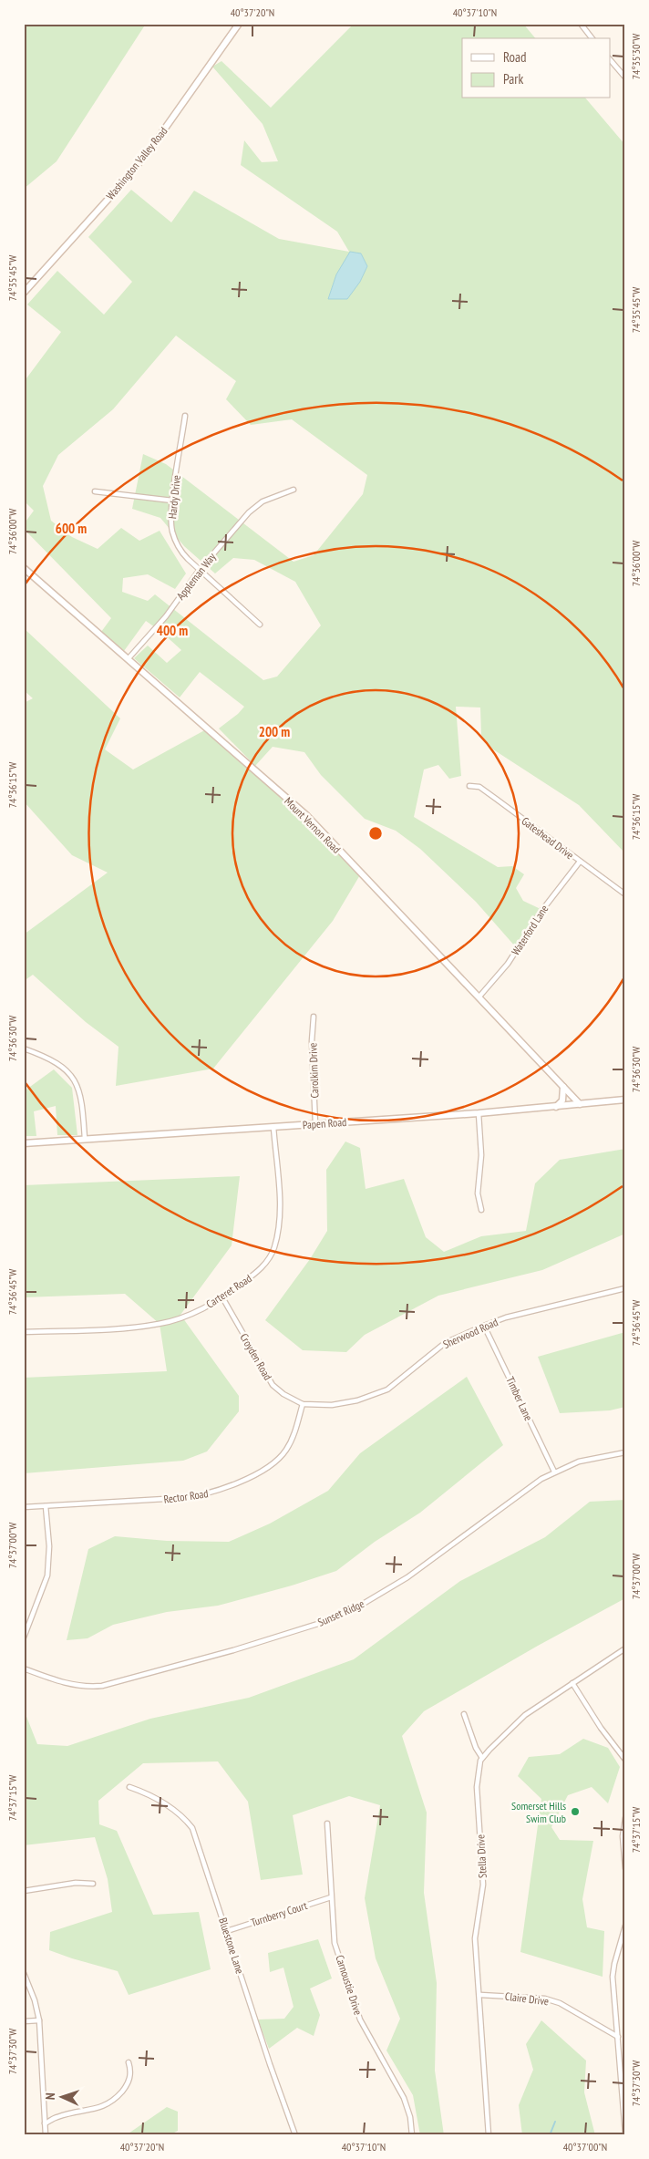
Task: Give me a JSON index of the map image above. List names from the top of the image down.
{
  "streets": {
    "street": [
      "Washington Valley Road",
      "Hardy Drive",
      "Appleman Way",
      "Mount Vernon Road",
      "Gateshead Drive",
      "Waterford Lane",
      "Carolkim Drive",
      "Papen Road",
      "Carteret Road",
      "Sherwood Road",
      "Croyden Road",
      "Timber Lane",
      "Rector Road",
      "Sunset Ridge",
      "Stella Drive",
      "Turnberry Court",
      "Bluestone Lane",
      "Carnoustie Drive",
      "Claire Drive"
    ]
  },
  "crossings": [
    ["Hardy Drive", "Appleman Way"],
    ["Appleman Way", "Mount Vernon Road"],
    ["Mount Vernon Road", "Waterford Lane"],
    ["Mount Vernon Road", "Papen Road"],
    ["Gateshead Drive", "Waterford Lane"],
    ["Carolkim Drive", "Papen Road"],
    ["Papen Road", "Carteret Road"],
    ["Carteret Road", "Croyden Road"],
    ["Sherwood Road", "Croyden Road"],
    ["Sherwood Road", "Timber Lane"],
    ["Sherwood Road", "Rector Road"],
    ["Croyden Road", "Rector Road"],
    ["Timber Lane", "Sunset Ridge"],
    ["Stella Drive", "Claire Drive"],
    ["Turnberry Court", "Bluestone Lane"],
    ["Turnberry Court", "Carnoustie Drive"]
  ],
  "places": ["Somerset Hills Swim Club"],
  "legend": ["Road", "Park"],
  "north": "left",
  "coordinates": [
    "40°37'20\"N",
    "40°37'10\"N",
    "74°35'30\"W",
    "74°35'45\"W",
    "74°36'00\"W",
    "74°36'15\"W",
    "74°36'30\"W",
    "74°36'45\"W",
    "74°37'00\"W",
    "74°37'15\"W",
    "74°37'30\"W",
    "40°37'00\"N"
  ],
  "rings": ["600 m", "400 m", "200 m"]
}
